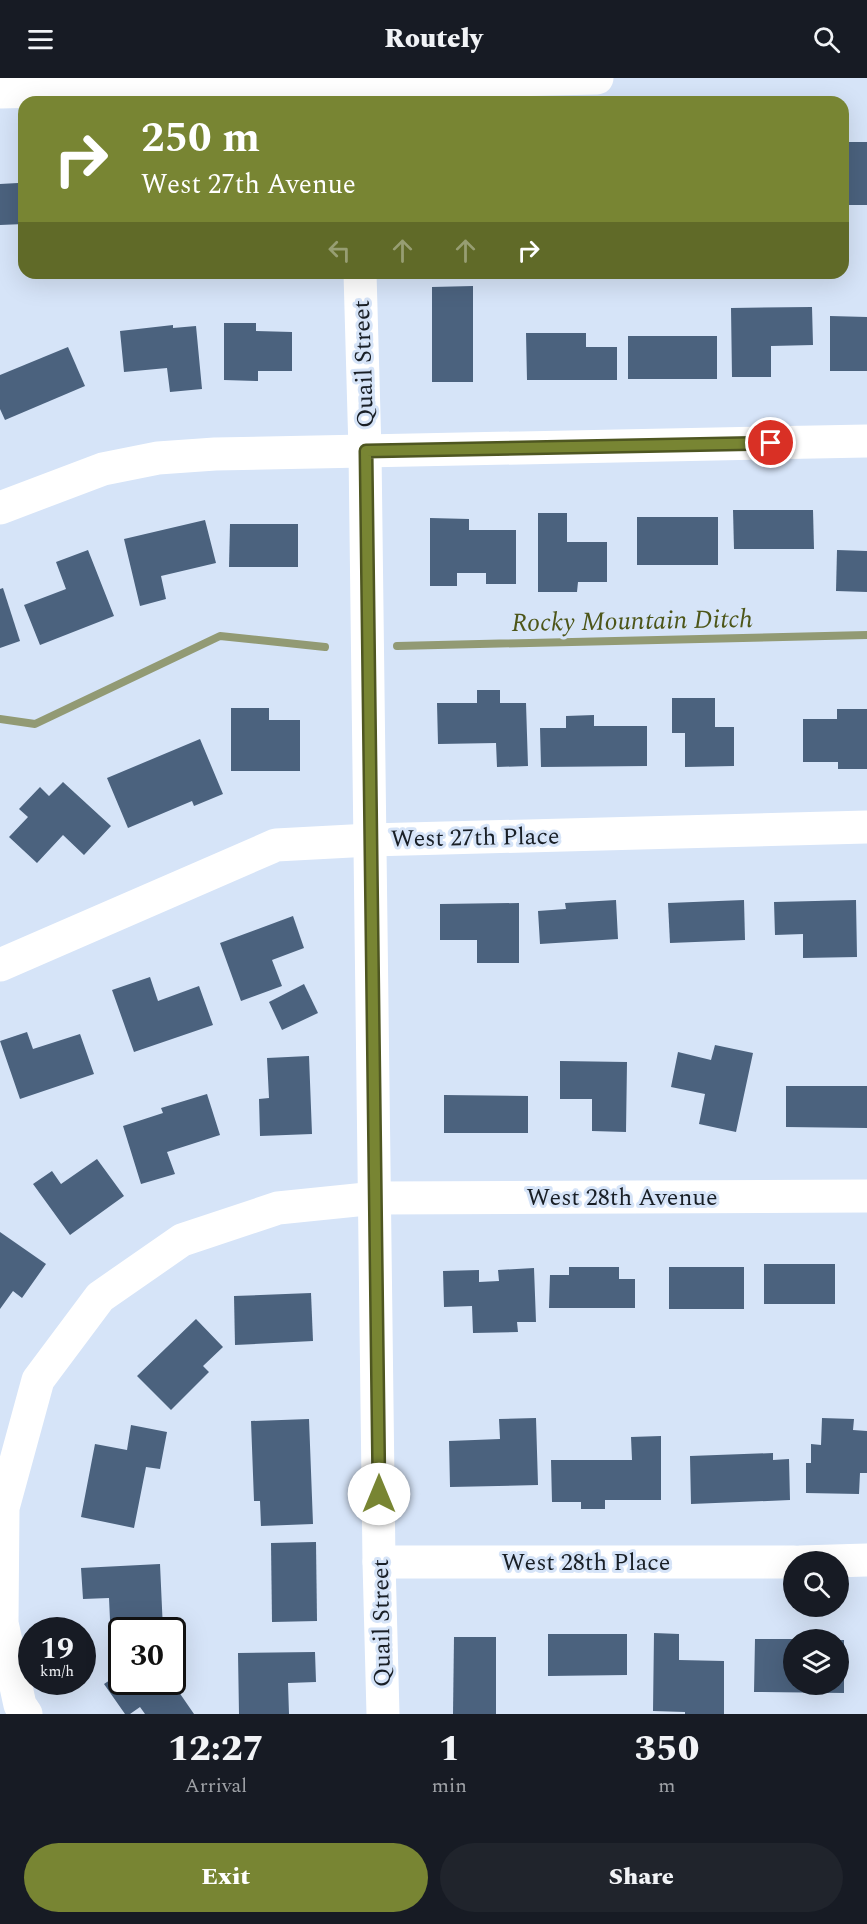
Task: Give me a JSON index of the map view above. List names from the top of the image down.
{
  "streets": {
    "street": [
      "Quail Street",
      "West 27th Place",
      "West 28th Avenue",
      "West 28th Place"
    ]
  },
  "crossings": [
    ["Quail Street", "West 27th Place"],
    ["Quail Street", "West 28th Avenue"],
    ["Quail Street", "West 28th Place"]
  ],
  "water": ["Rocky Mountain Ditch"],
  "page": {
    "header": "Routely",
    "turn": ["250 m", "West 27th Avenue"],
    "speed": "19 km/h",
    "limit": "30",
    "eta": [
      "12:27",
      "Arrival",
      "1",
      "min",
      "350",
      "m"
    ],
    "buttons": ["Exit", "Share"]
  }
}
